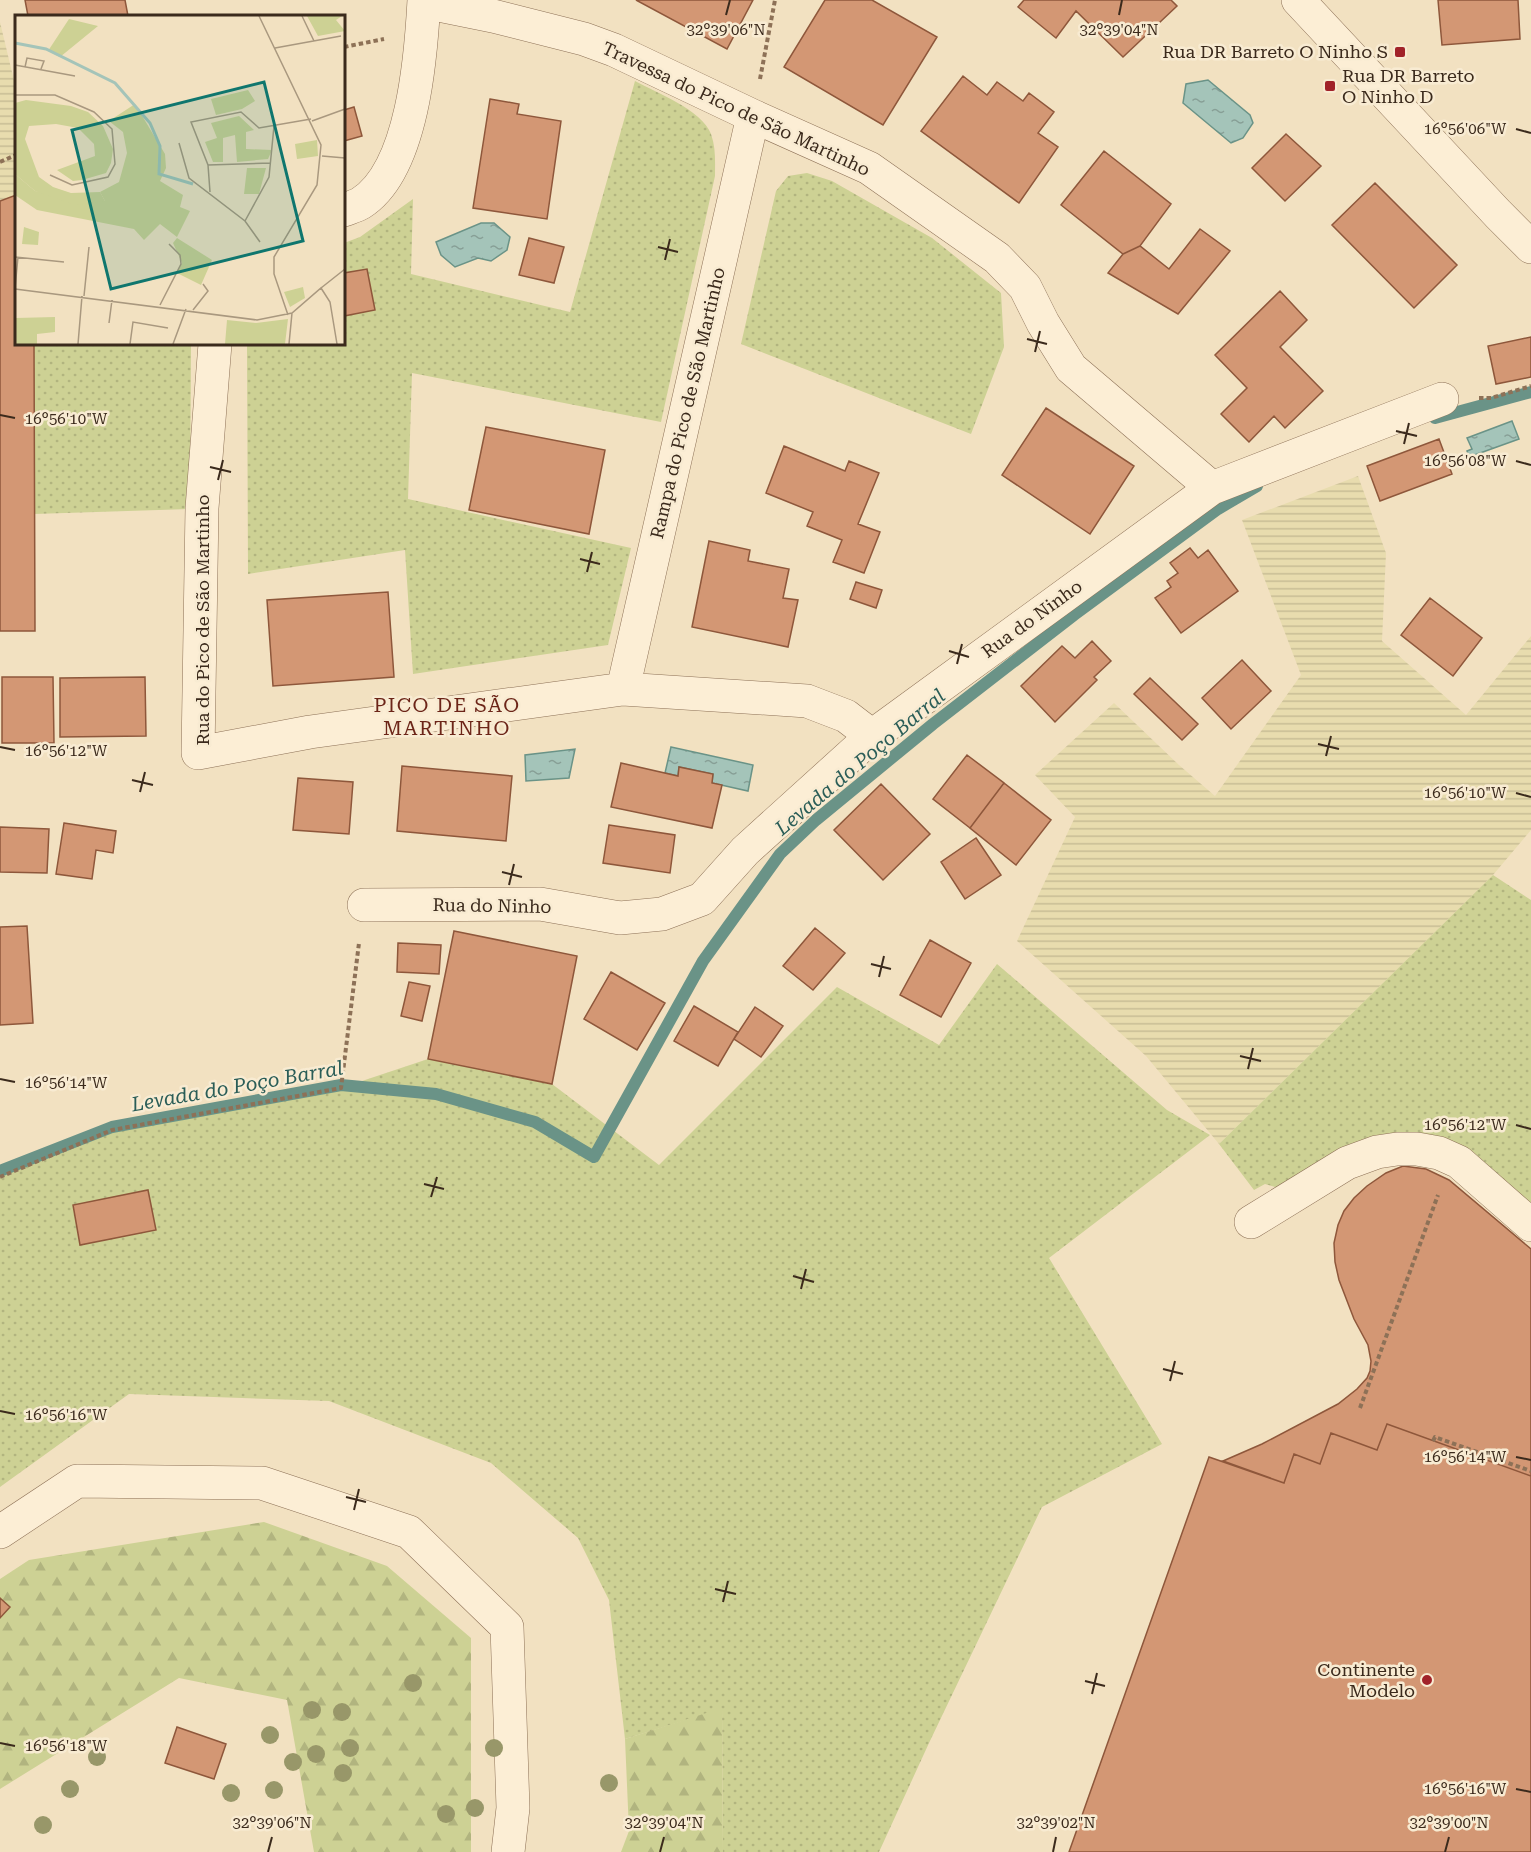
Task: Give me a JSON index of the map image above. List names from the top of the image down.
{
  "streets": {
    "street": [
      "Travessa do Pico de São Martinho",
      "Rampa do Pico de São Martinho",
      "Rua do Ninho",
      "Rua do Pico de São Martinho"
    ]
  },
  "crossings": [
    ["Travessa do Pico de São Martinho", "Rampa do Pico de São Martinho"],
    ["Travessa do Pico de São Martinho", "Rua do Ninho"],
    ["Rampa do Pico de São Martinho", "Rua do Pico de São Martinho"],
    ["Rua do Ninho", "Rua do Pico de São Martinho"]
  ],
  "districts": ["PICO DE SÃO MARTINHO"],
  "water": ["Levada do Poço Barral"],
  "places": {
    "transit": ["Rua DR Barreto O Ninho S", "Rua DR Barreto O Ninho D"],
    "other": ["Continente Modelo"]
  },
  "coordinates": [
    "32°39'06\"N",
    "32°39'04\"N",
    "16°56'06\"W",
    "16°56'10\"W",
    "16°56'08\"W",
    "16°56'12\"W",
    "16°56'14\"W",
    "16°56'16\"W",
    "16°56'18\"W",
    "32°39'02\"N",
    "32°39'00\"N"
  ]
}
